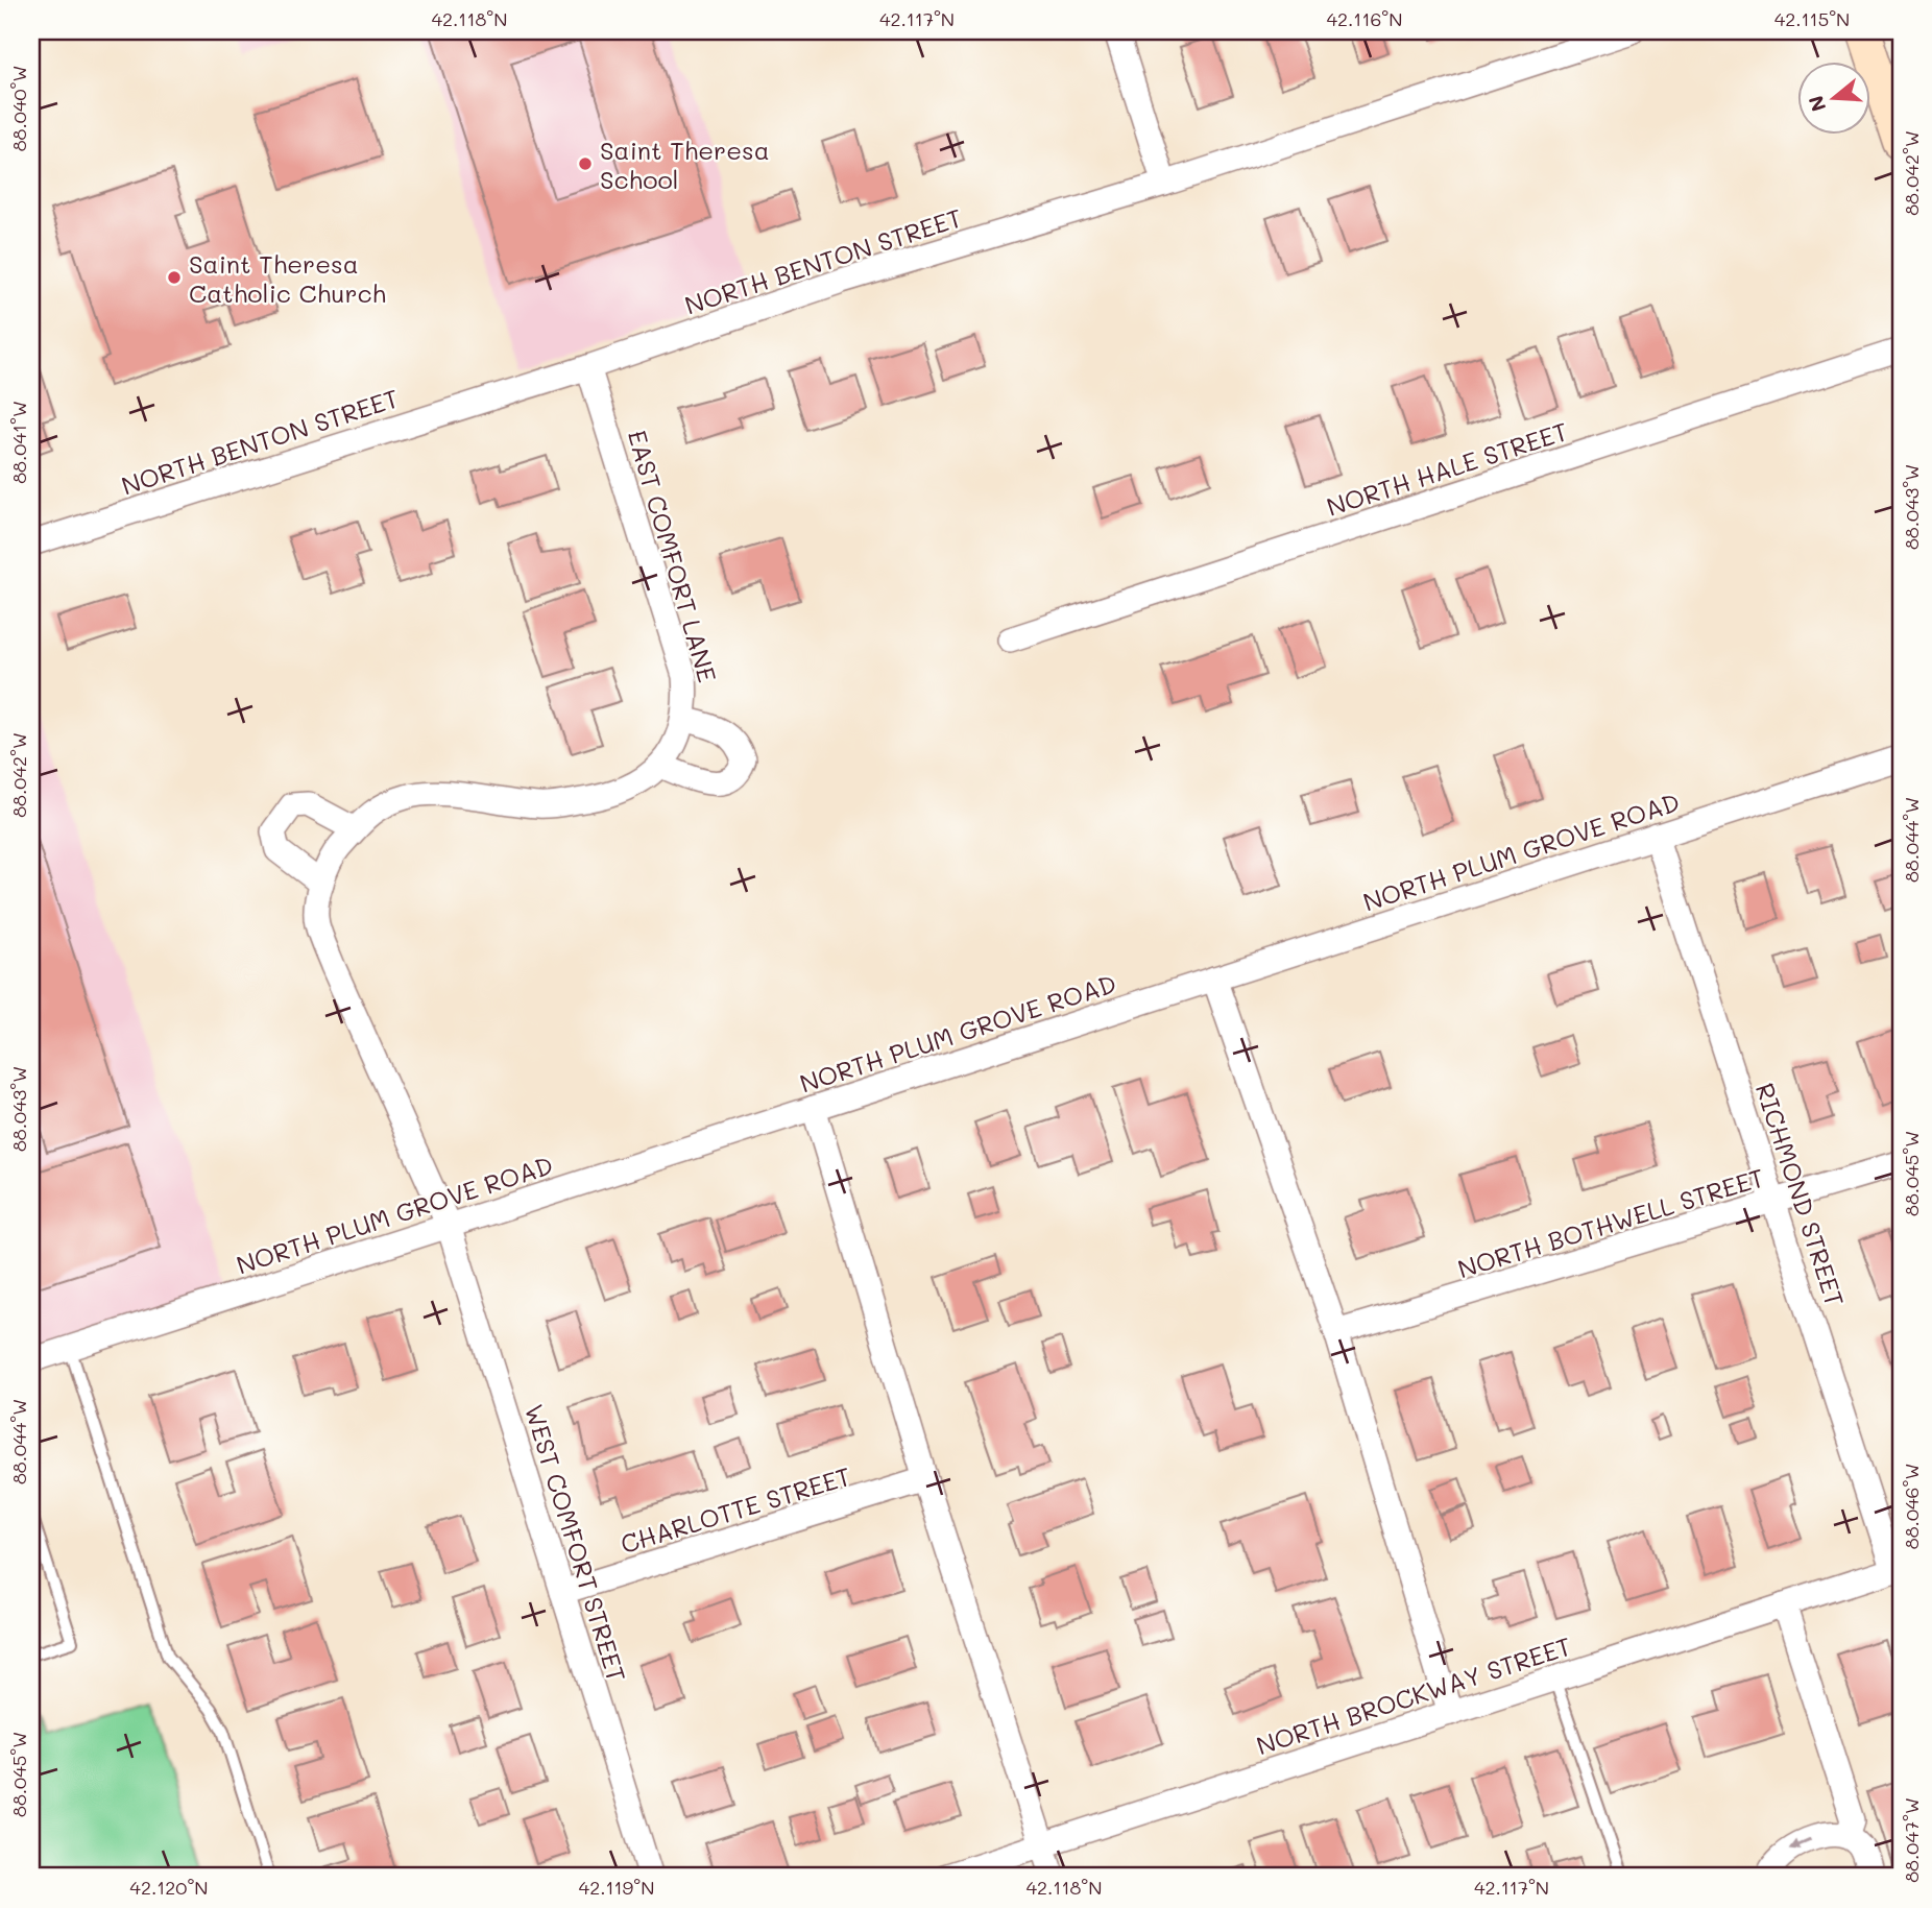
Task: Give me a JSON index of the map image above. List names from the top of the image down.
{
  "streets": {
    "street": [
      "NORTH BENTON STREET",
      "NORTH HALE STREET",
      "EAST COMFORT LANE",
      "NORTH PLUM GROVE ROAD",
      "RICHMOND STREET",
      "NORTH BOTHWELL STREET",
      "CHARLOTTE STREET",
      "WEST COMFORT STREET",
      "NORTH BROCKWAY STREET"
    ]
  },
  "crossings": [
    ["NORTH BENTON STREET", "EAST COMFORT LANE"],
    ["NORTH PLUM GROVE ROAD", "RICHMOND STREET"],
    ["NORTH PLUM GROVE ROAD", "WEST COMFORT STREET"],
    ["RICHMOND STREET", "NORTH BOTHWELL STREET"],
    ["RICHMOND STREET", "NORTH BROCKWAY STREET"],
    ["CHARLOTTE STREET", "WEST COMFORT STREET"]
  ],
  "places": ["Saint Theresa School", "Saint Theresa Catholic Church"],
  "north": "left",
  "coordinates": [
    "42.118°N",
    "42.117°N",
    "42.116°N",
    "42.115°N",
    "88.040°W",
    "88.042°W",
    "88.041°W",
    "88.043°W",
    "88.044°W",
    "88.045°W",
    "88.046°W",
    "88.047°W",
    "42.120°N",
    "42.119°N"
  ]
}
